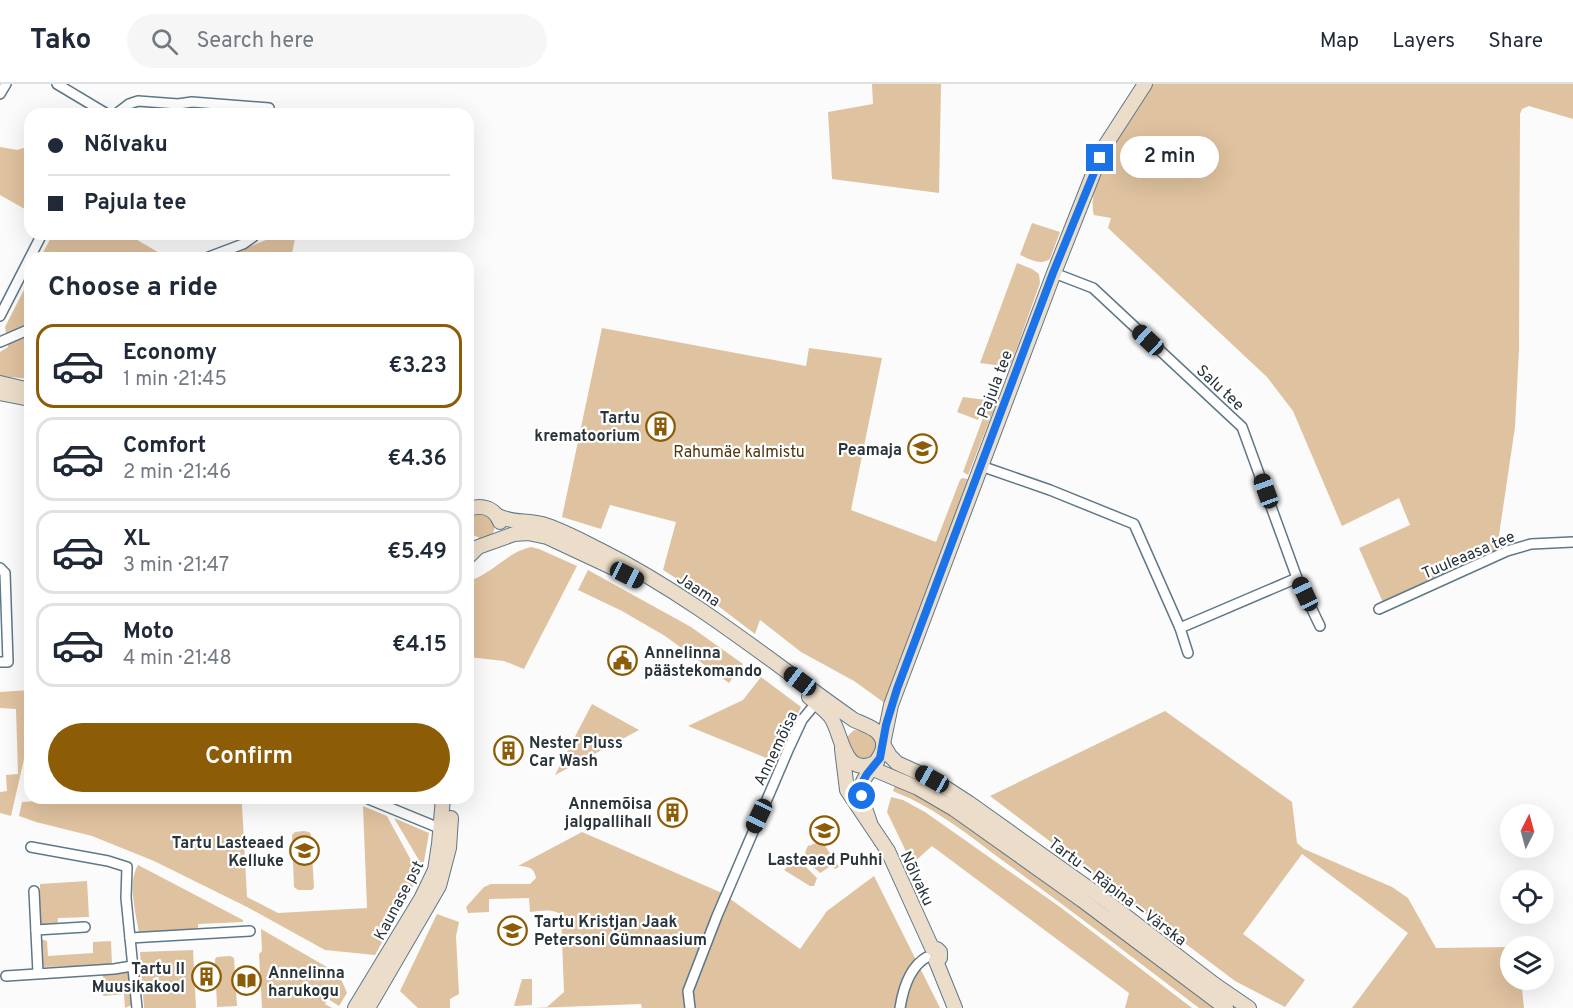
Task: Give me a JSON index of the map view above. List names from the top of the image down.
{
  "streets": {
    "main road": [
      "Pajula tee",
      "Jaama",
      "Nõlvaku",
      "Tartu — Räpina — Värska",
      "Kaunase pst"
    ],
    "street": ["Salu tee", "Tuuleaasa tee", "Annemõisa"]
  },
  "crossings": [
    ["Pajula tee", "Salu tee"],
    ["Pajula tee", "Jaama"],
    ["Pajula tee", "Nõlvaku"],
    ["Pajula tee", "Tartu — Räpina — Värska"],
    ["Jaama", "Annemõisa"],
    ["Jaama", "Nõlvaku"],
    ["Jaama", "Tartu — Räpina — Värska"],
    ["Nõlvaku", "Tartu — Räpina — Värska"]
  ],
  "parks": ["Rahumäe kalmistu"],
  "places": {
    "building": [
      "Tartu krematoorium",
      "Nester Pluss Car Wash",
      "Annemõisa jalgpallihall",
      "Tartu II Muusikakool"
    ],
    "school or university": [
      "Peamaja",
      "Lasteaed Puhhi",
      "Tartu Lasteaed Kelluke",
      "Tartu Kristjan Jaak Petersoni Gümnaasium"
    ],
    "public building": ["Annelinna päästekomando"],
    "library": ["Annelinna harukogu"]
  },
  "north": "top",
  "page": {
    "header": "Tako",
    "search": "Search here",
    "nav": ["Map", "Layers", "Share"],
    "banner": ["Nõlvaku", "Pajula tee"],
    "bubble": "2 min",
    "heading": "Choose a ride",
    "list": [
      {
        "name": "Economy",
        "note": "1 min · 21:45",
        "value": "€3.23"
      },
      {
        "name": "Comfort",
        "note": "2 min · 21:46",
        "value": "€4.36"
      },
      {
        "name": "XL",
        "note": "3 min · 21:47",
        "value": "€5.49"
      },
      {
        "name": "Moto",
        "note": "4 min · 21:48",
        "value": "€4.15"
      }
    ],
    "buttons": "Confirm"
  }
}
